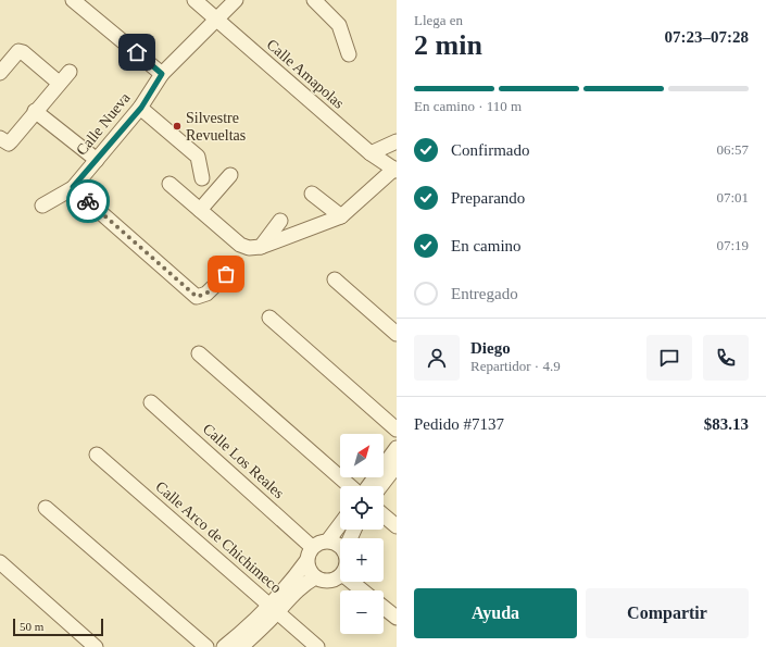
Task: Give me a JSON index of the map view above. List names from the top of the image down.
{
  "streets": {
    "street": [
      "Calle Amapolas",
      "Calle Nueva",
      "Calle Los Reales",
      "Calle Arco de Chichimeco"
    ]
  },
  "crossings": [
    ["Calle Amapolas", "Calle Nueva"]
  ],
  "places": ["Silvestre Revueltas"],
  "scale_bar": "50 m",
  "north": "top right",
  "page": {
    "heading": ["2 min", "Llega en", "07:23–07:28"],
    "panel": [
      "Diego",
      "Repartidor · 4.9",
      "Pedido #7137",
      "$83.13"
    ],
    "bar": "En camino · 110 m",
    "list": [
      ["Confirmado", "06:57"],
      ["Preparando", "07:01"],
      ["En camino", "07:19"],
      "Entregado"
    ],
    "map_buttons": ["+", "−"],
    "buttons": ["Ayuda", "Compartir"],
    "scale": "50 m"
  }
}
